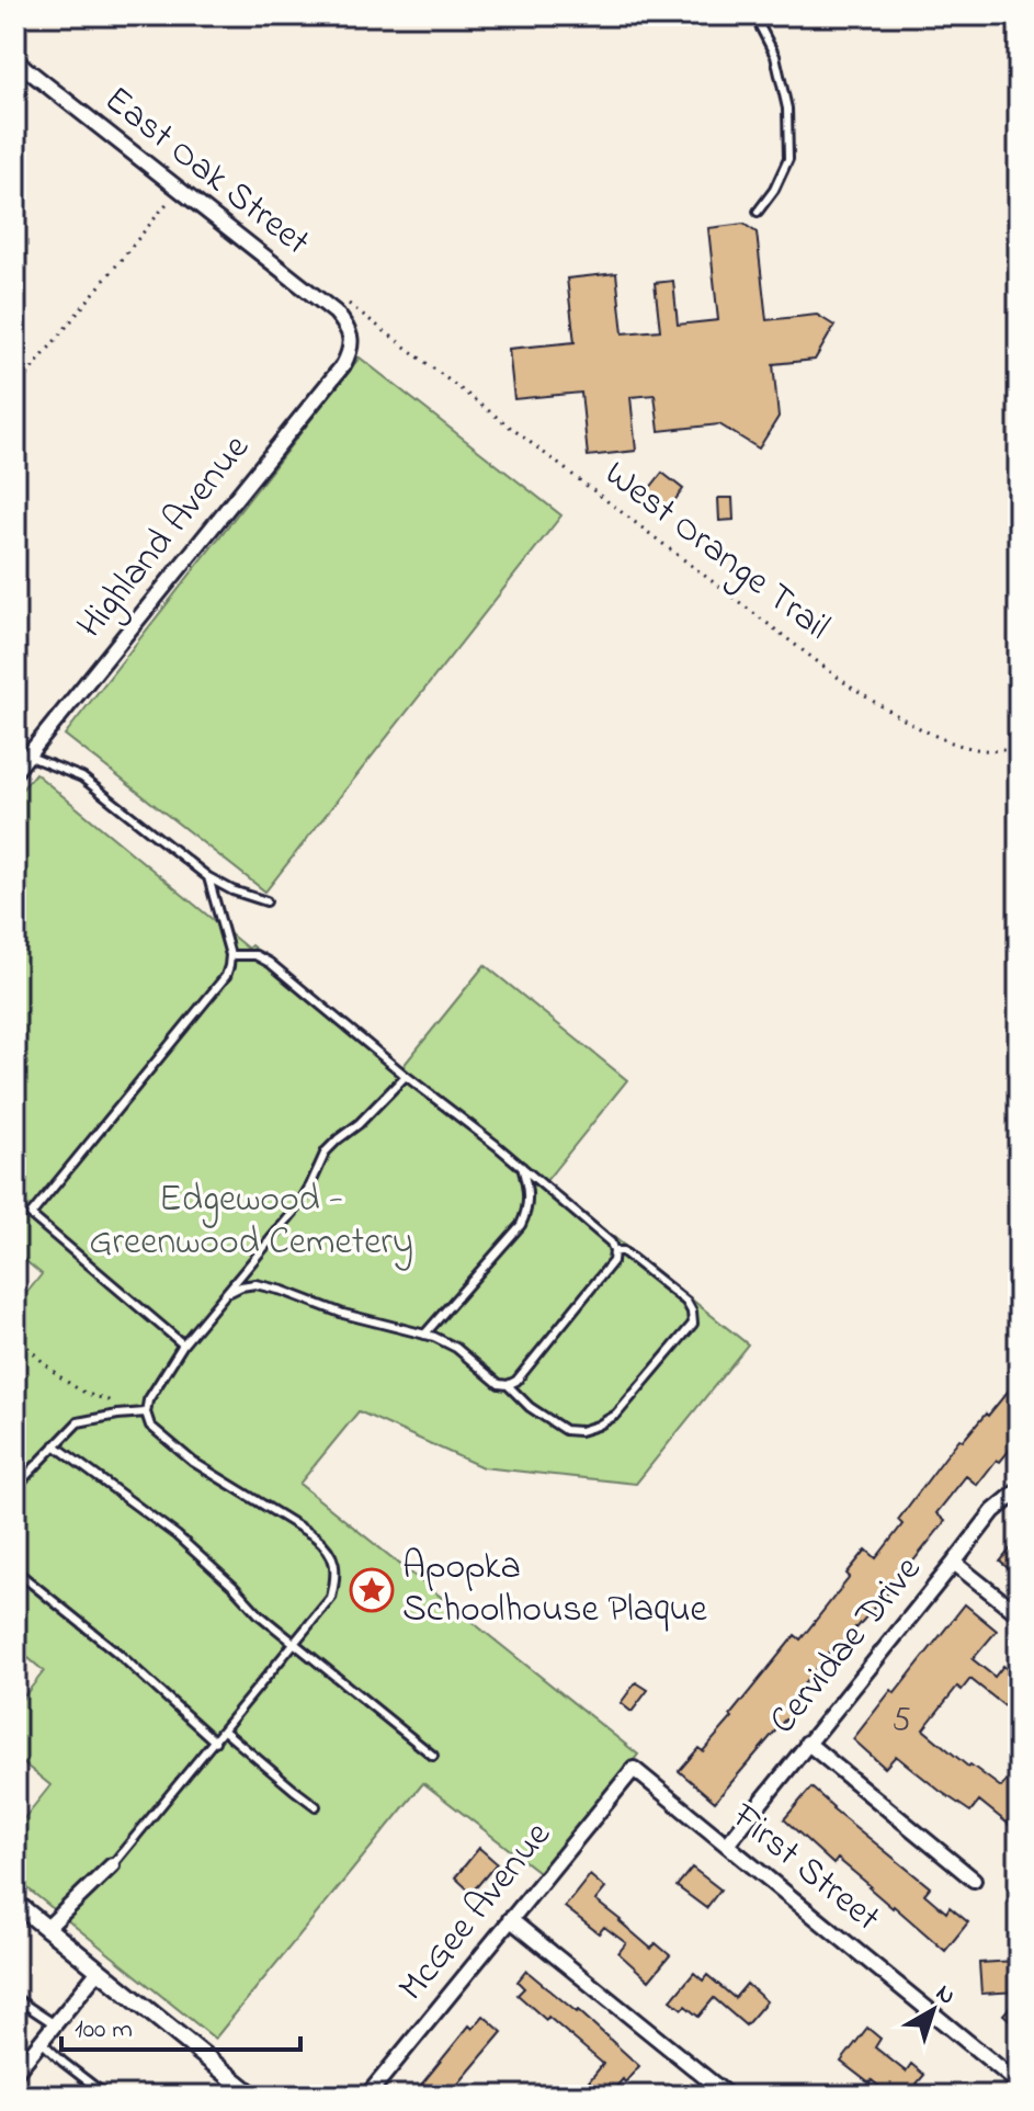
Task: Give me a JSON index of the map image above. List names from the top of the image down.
{
  "streets": {
    "street": [
      "East Oak Street",
      "Highland Avenue",
      "Cervidae Drive",
      "First Street",
      "McGee Avenue"
    ],
    "path": ["West Orange Trail"]
  },
  "crossings": [
    ["East Oak Street", "Highland Avenue"],
    ["Cervidae Drive", "First Street"],
    ["First Street", "McGee Avenue"]
  ],
  "parks": ["Edgewood - Greenwood Cemetery"],
  "places": {
    "place": ["Apopka Schoolhouse Plaque"]
  },
  "house_numbers": ["5"],
  "scale_bar": "100 m",
  "north": "top right"
}
